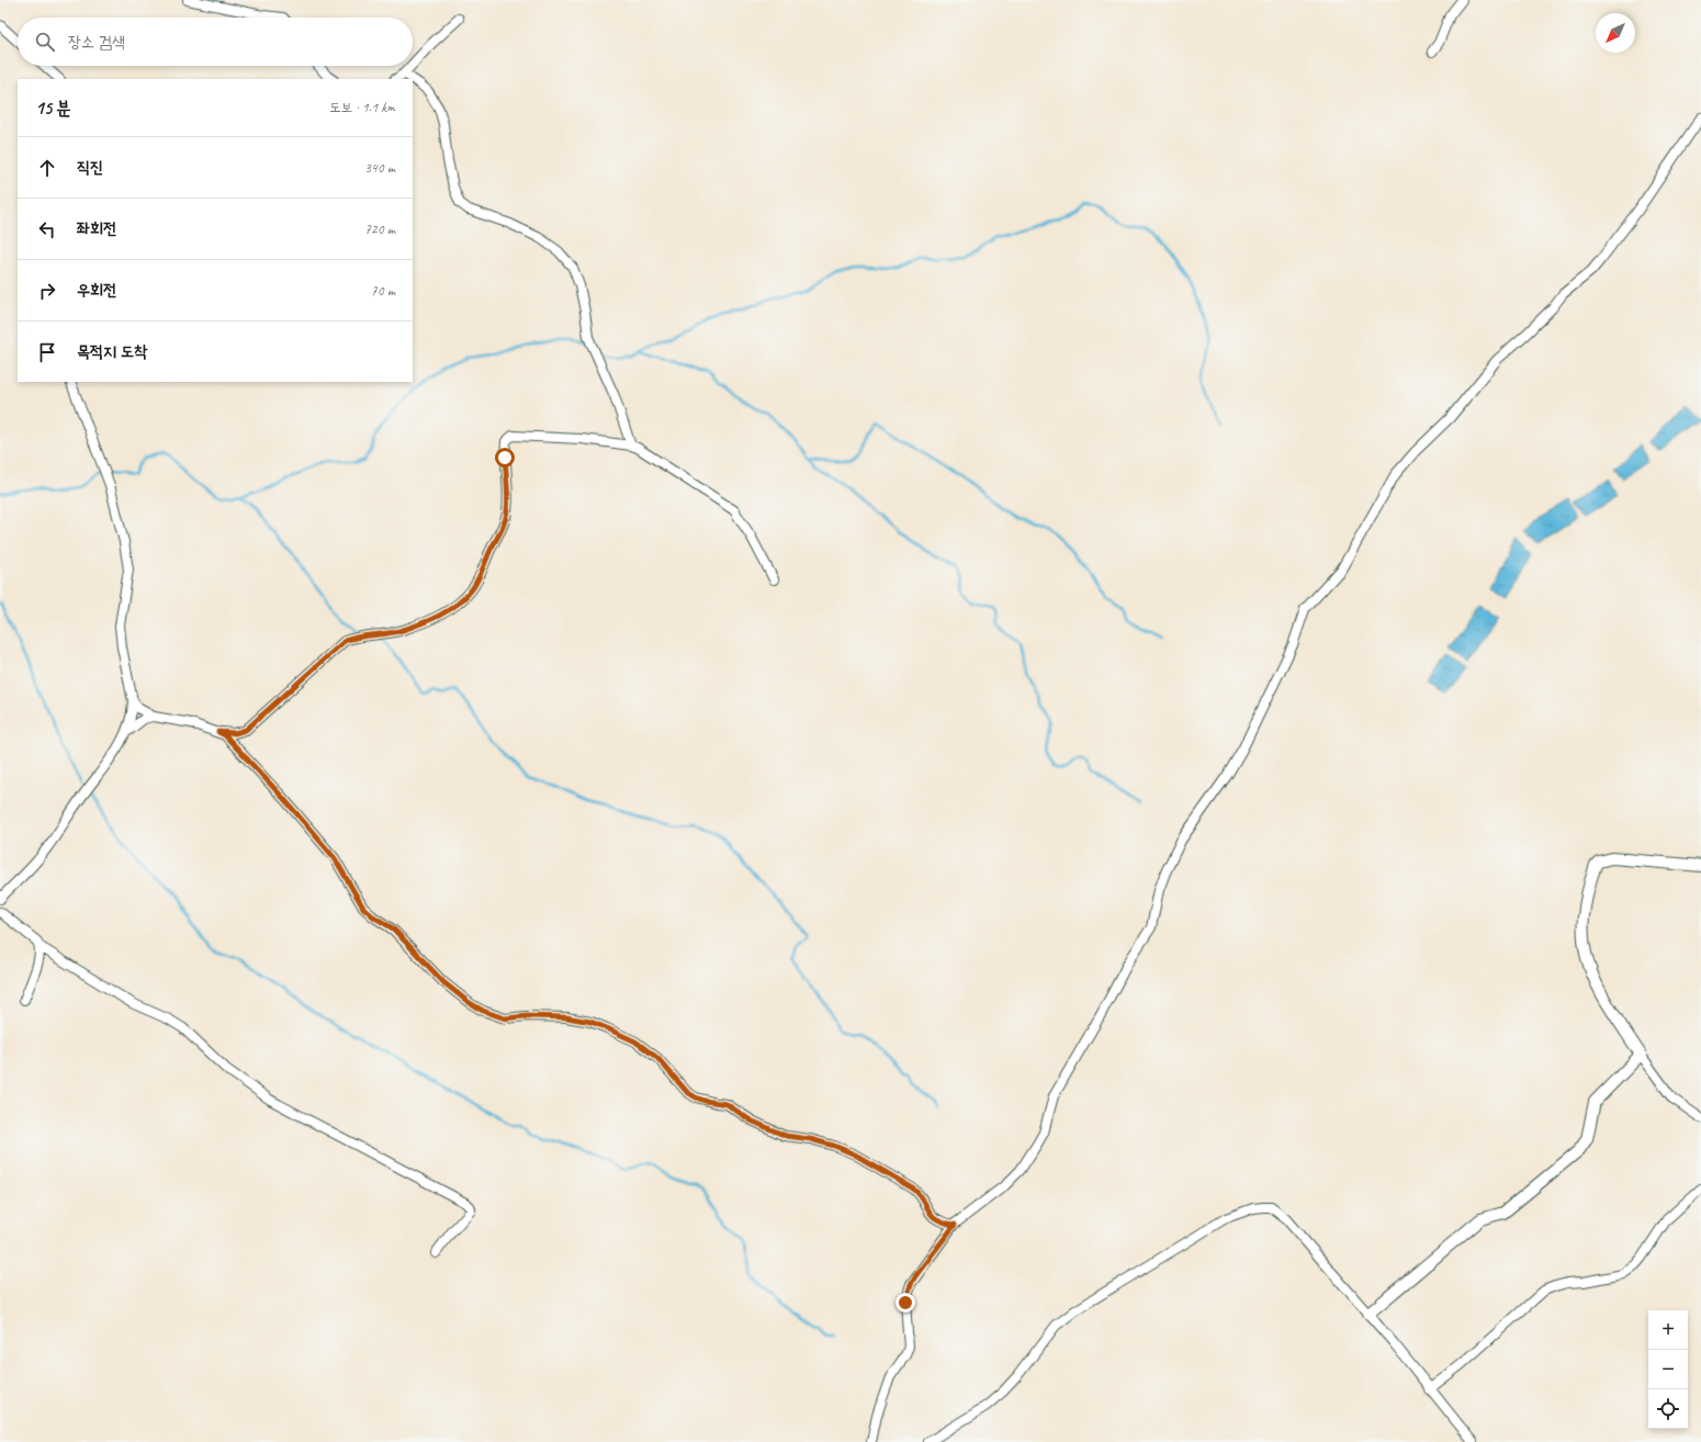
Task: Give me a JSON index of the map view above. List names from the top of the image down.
{
  "north": "bottom left",
  "page": {
    "search": "장소 검색",
    "heading": ["15 분", "도보 · 1.1 km"],
    "list": [
      ["직진", "340 m"],
      ["좌회전", "720 m"],
      ["우회전", "70 m"],
      "목적지 도착"
    ],
    "map_buttons": ["+", "−"]
  }
}
